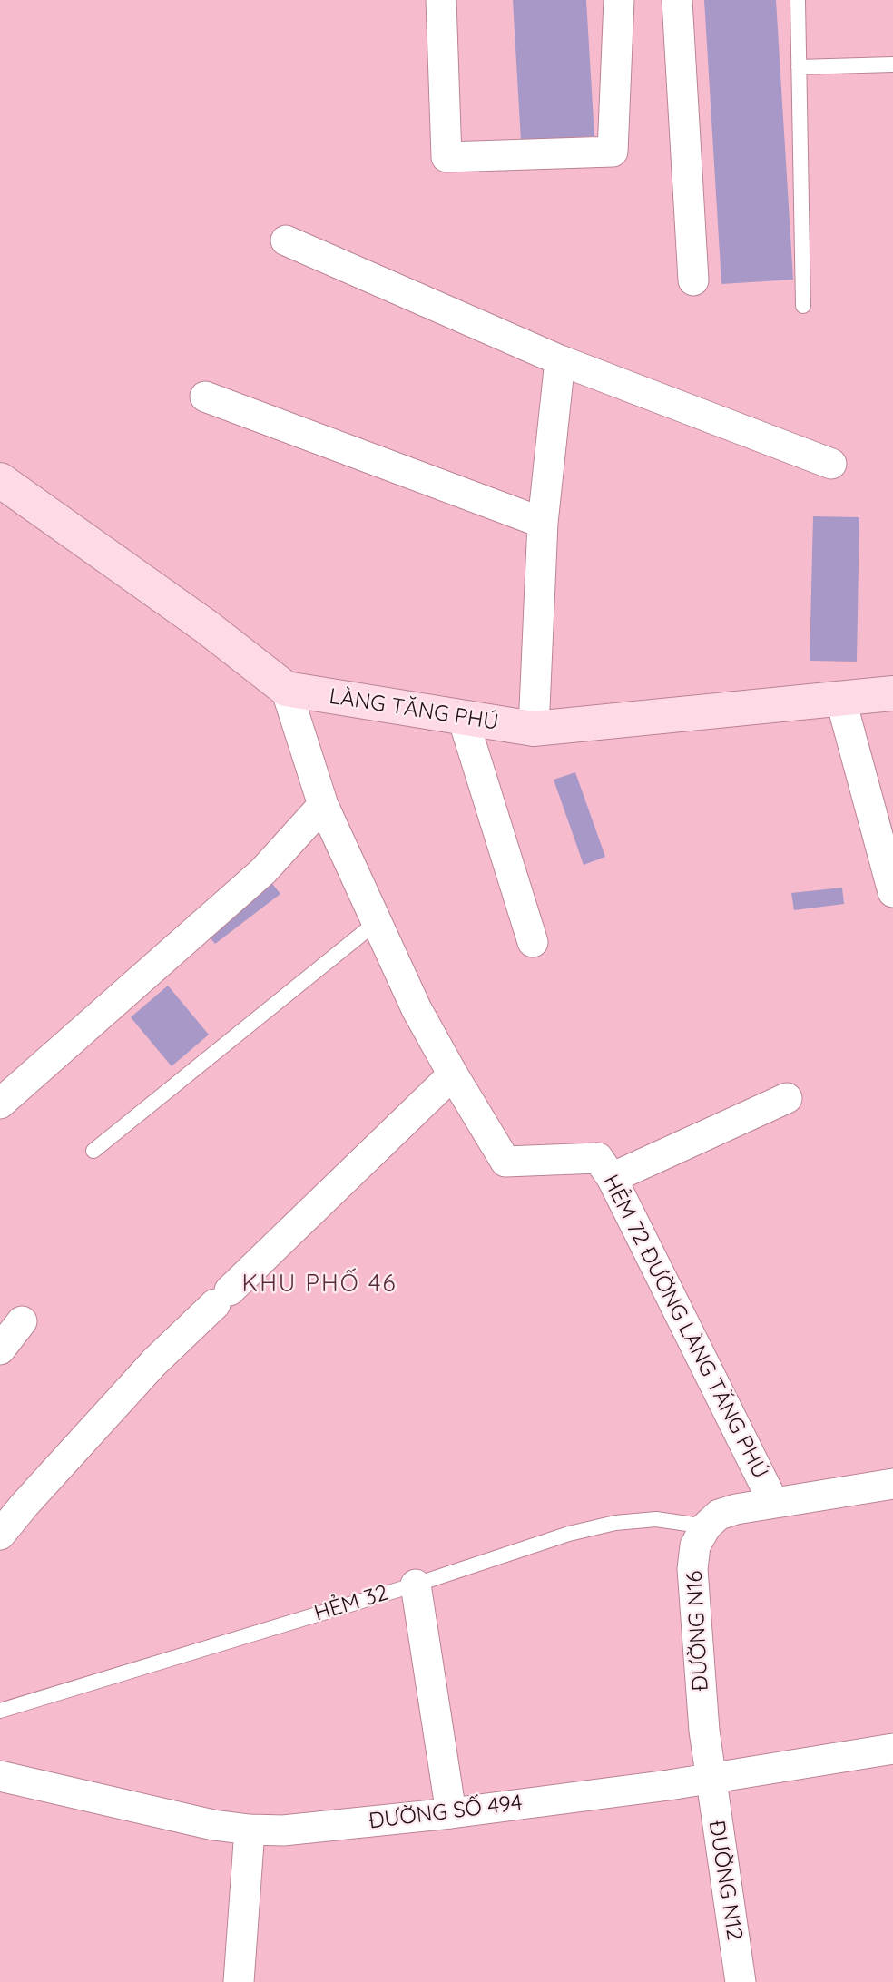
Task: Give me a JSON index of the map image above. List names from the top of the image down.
{
  "streets": {
    "street": [
      "LÀNG TĂNG PHÚ",
      "HẺM 72 ĐƯỜNG LÀNG TĂNG PHÚ",
      "ĐƯỜNG N16",
      "ĐƯỜNG SỐ 494",
      "ĐƯỜNG N12"
    ],
    "lane": ["HẺM 32"]
  },
  "crossings": [
    ["LÀNG TĂNG PHÚ", "HẺM 72 ĐƯỜNG LÀNG TĂNG PHÚ"],
    ["HẺM 32", "ĐƯỜNG N16"],
    ["ĐƯỜNG N16", "ĐƯỜNG SỐ 494"],
    ["ĐƯỜNG N16", "ĐƯỜNG N12"],
    ["ĐƯỜNG SỐ 494", "ĐƯỜNG N12"]
  ],
  "districts": ["KHU PHỐ 46"]
}
